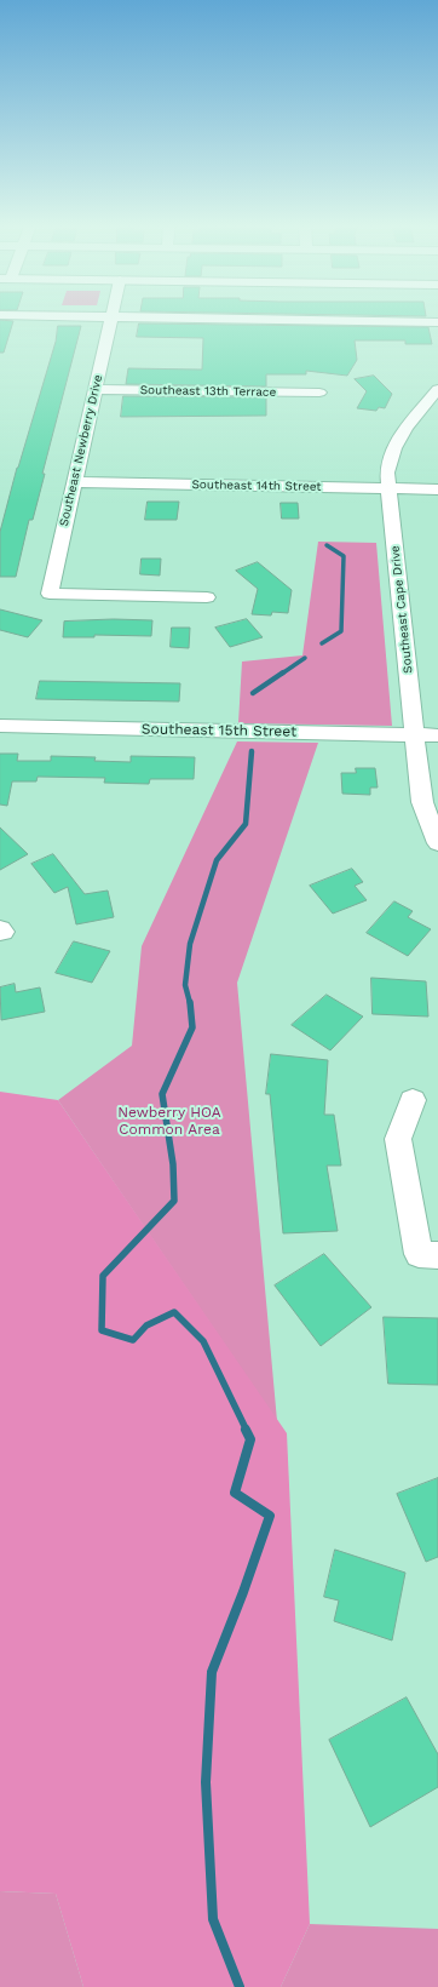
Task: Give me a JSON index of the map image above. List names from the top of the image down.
{
  "streets": {
    "street": [
      "Southeast 13th Terrace",
      "Southeast Newberry Drive",
      "Southeast 14th Street",
      "Southeast Cape Drive",
      "Southeast 15th Street"
    ]
  },
  "crossings": [
    ["Southeast 13th Terrace", "Southeast Newberry Drive"],
    ["Southeast Newberry Drive", "Southeast 14th Street"],
    ["Southeast 14th Street", "Southeast Cape Drive"],
    ["Southeast Cape Drive", "Southeast 15th Street"]
  ],
  "parks": ["Newberry HOA Common Area"]
}
